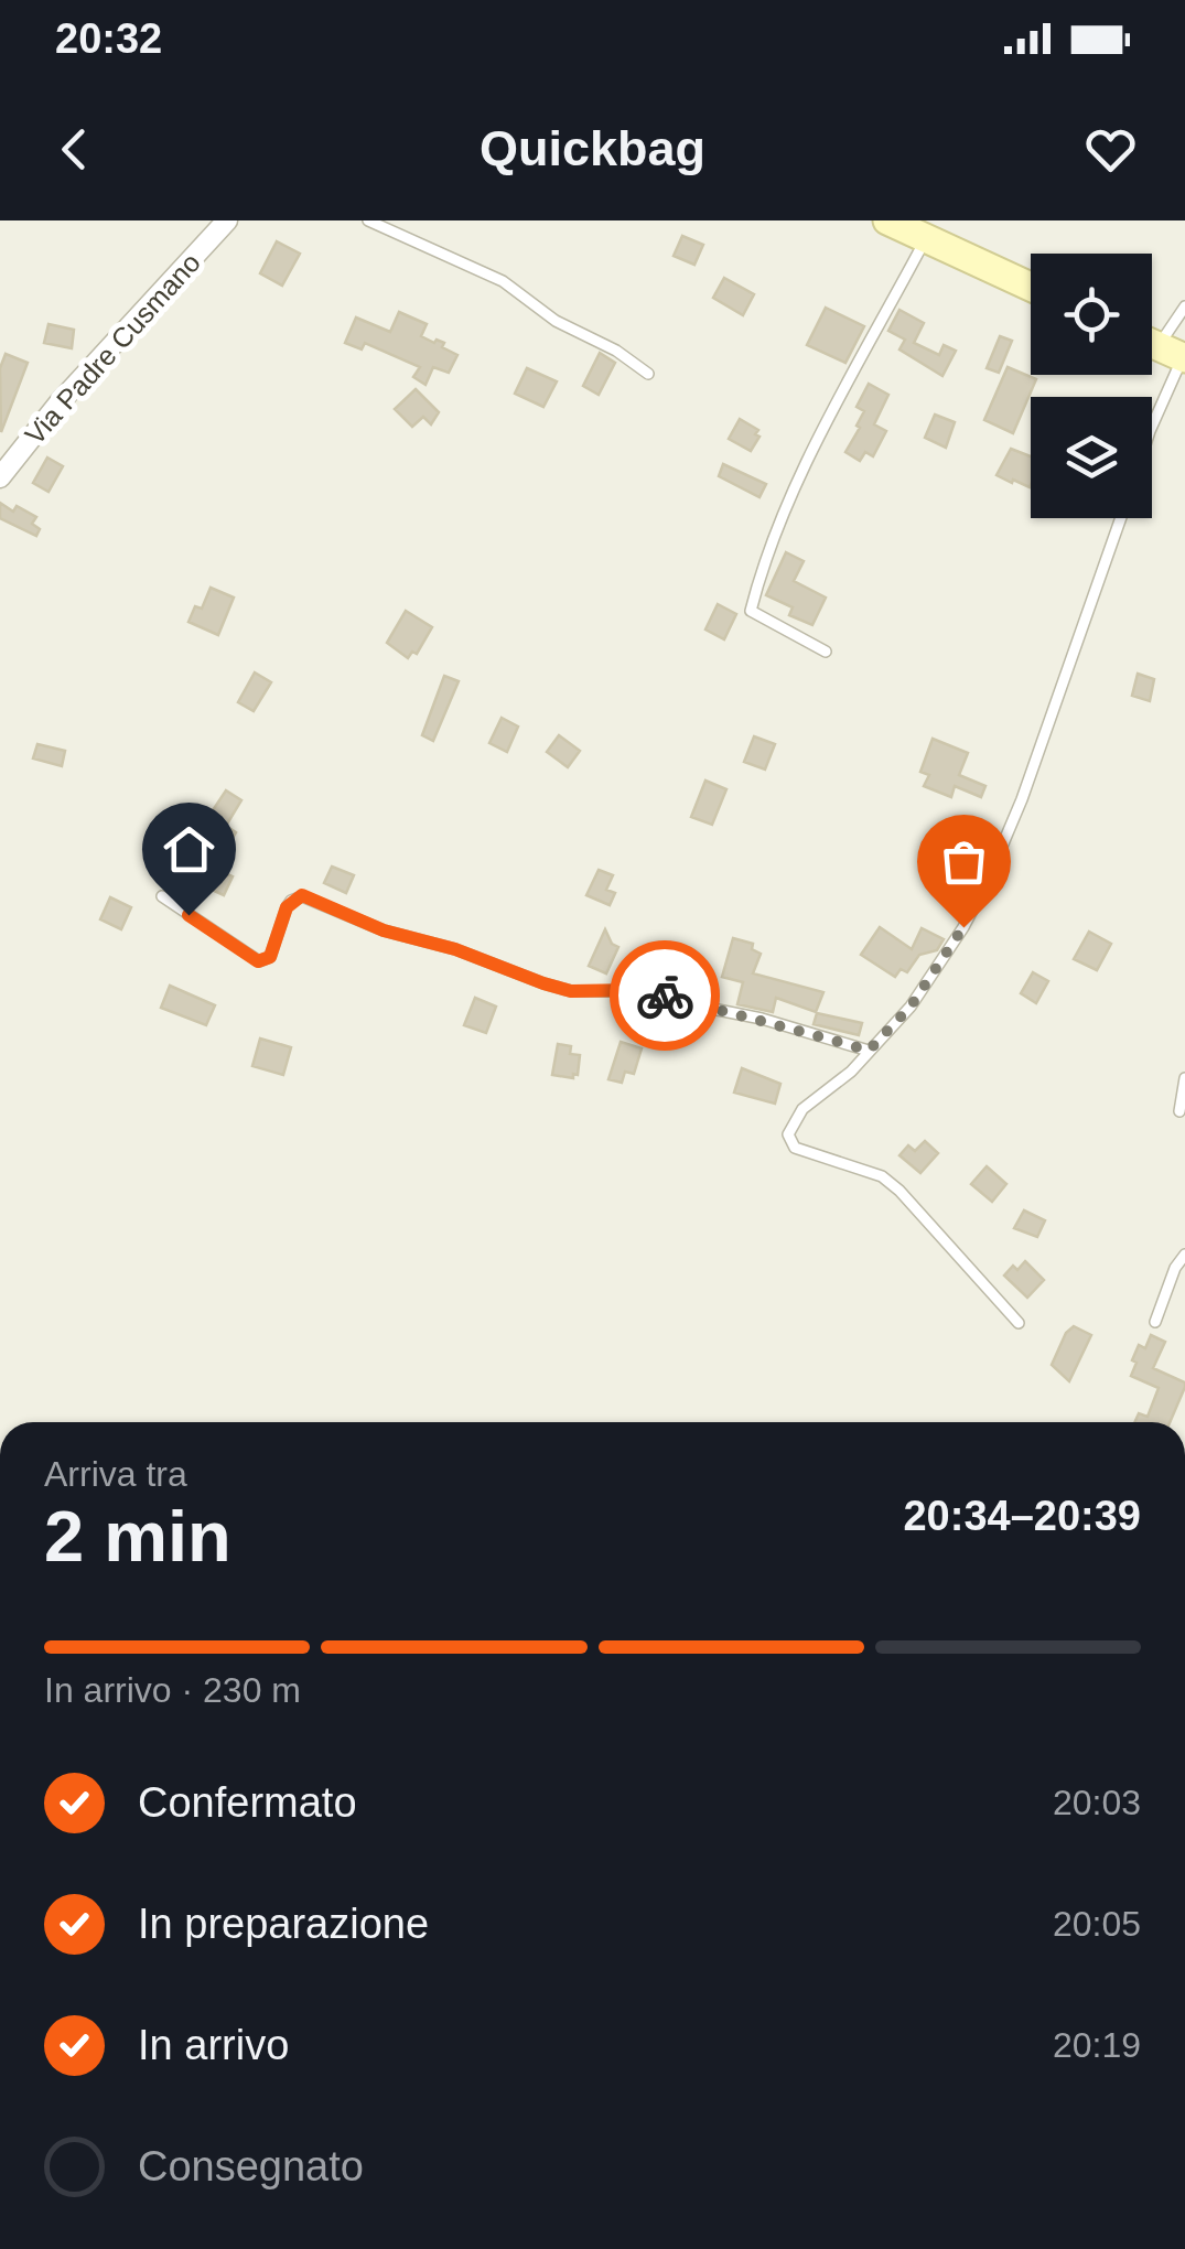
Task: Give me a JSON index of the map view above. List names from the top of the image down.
{
  "streets": {
    "street": ["Via Padre Cusmano"]
  },
  "page": {
    "status": "20:32",
    "header": "Quickbag",
    "heading": ["2 min", "Arriva tra", "20:34–20:39"],
    "bar": "In arrivo · 230 m",
    "list": [
      ["Confermato", "20:03"],
      ["In preparazione", "20:05"],
      ["In arrivo", "20:19"],
      "Consegnato"
    ]
  }
}
